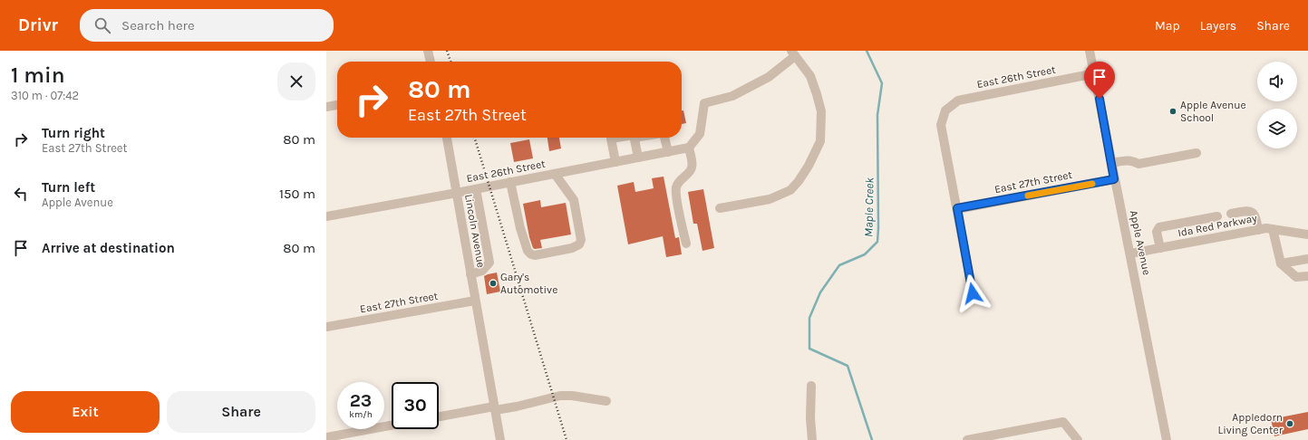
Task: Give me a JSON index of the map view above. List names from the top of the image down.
{
  "streets": {
    "street": [
      "East 26th Street",
      "East 27th Street",
      "Ida Red Parkway",
      "Lincoln Avenue",
      "Apple Avenue"
    ]
  },
  "crossings": [
    ["East 26th Street", "East 27th Street"],
    ["East 26th Street", "Lincoln Avenue"],
    ["East 26th Street", "Apple Avenue"],
    ["East 27th Street", "Lincoln Avenue"],
    ["East 27th Street", "Apple Avenue"],
    ["Ida Red Parkway", "Apple Avenue"]
  ],
  "water": ["Maple Creek"],
  "places": ["Apple Avenue School", "Gary's Automotive", "Appledorn Living Center"],
  "page": {
    "header": "Drivr",
    "search": "Search here",
    "nav": ["Map", "Layers", "Share"],
    "heading": ["1 min", "310 m · 07:42"],
    "turn": ["80 m", "East 27th Street"],
    "list": [
      {
        "name": "Turn right",
        "note": "East 27th Street",
        "value": "80 m"
      },
      {
        "name": "Turn left",
        "note": "Apple Avenue",
        "value": "150 m"
      },
      {
        "name": "Arrive at destination",
        "value": "80 m"
      }
    ],
    "speed": "23 km/h",
    "limit": "30",
    "buttons": ["Exit", "Share"]
  }
}
